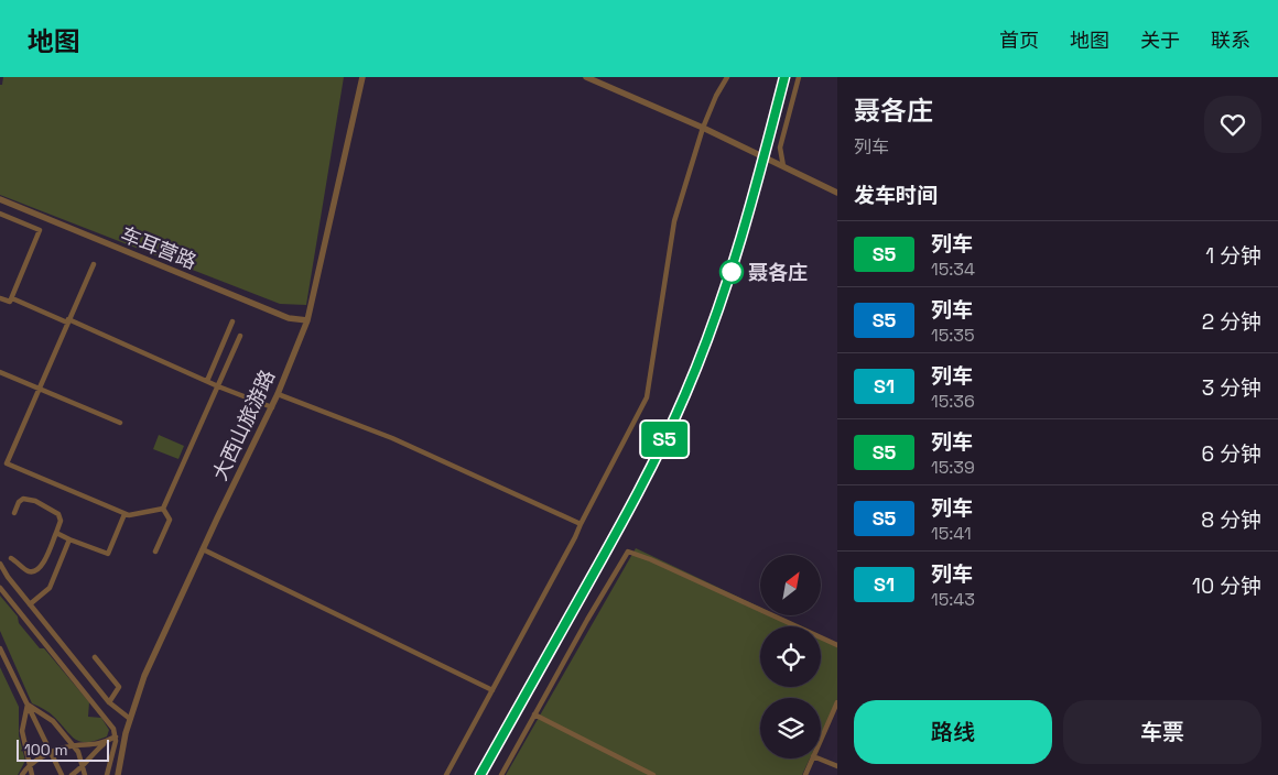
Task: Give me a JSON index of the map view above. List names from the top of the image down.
{
  "streets": {
    "street": ["车耳营路", "大西山旅游路"]
  },
  "crossings": [
    ["车耳营路", "大西山旅游路"]
  ],
  "places": ["聂各庄"],
  "scale_bar": "100 m",
  "north": "top right",
  "page": {
    "header": "地图",
    "nav": [
      "首页",
      "地图",
      "关于",
      "联系"
    ],
    "on_map": "S5",
    "heading": [
      ["聂各庄", "列车"],
      "发车时间"
    ],
    "list": [
      {
        "mark": "S5",
        "name": "列车",
        "note": "15:34",
        "value": "1 分钟"
      },
      {
        "mark": "S5",
        "name": "列车",
        "note": "15:35",
        "value": "2 分钟"
      },
      {
        "mark": "S1",
        "name": "列车",
        "note": "15:36",
        "value": "3 分钟"
      },
      {
        "mark": "S5",
        "name": "列车",
        "note": "15:39",
        "value": "6 分钟"
      },
      {
        "mark": "S5",
        "name": "列车",
        "note": "15:41",
        "value": "8 分钟"
      },
      {
        "mark": "S1",
        "name": "列车",
        "note": "15:43",
        "value": "10 分钟"
      }
    ],
    "buttons": ["路线", "车票"],
    "scale": "100 m"
  }
}
